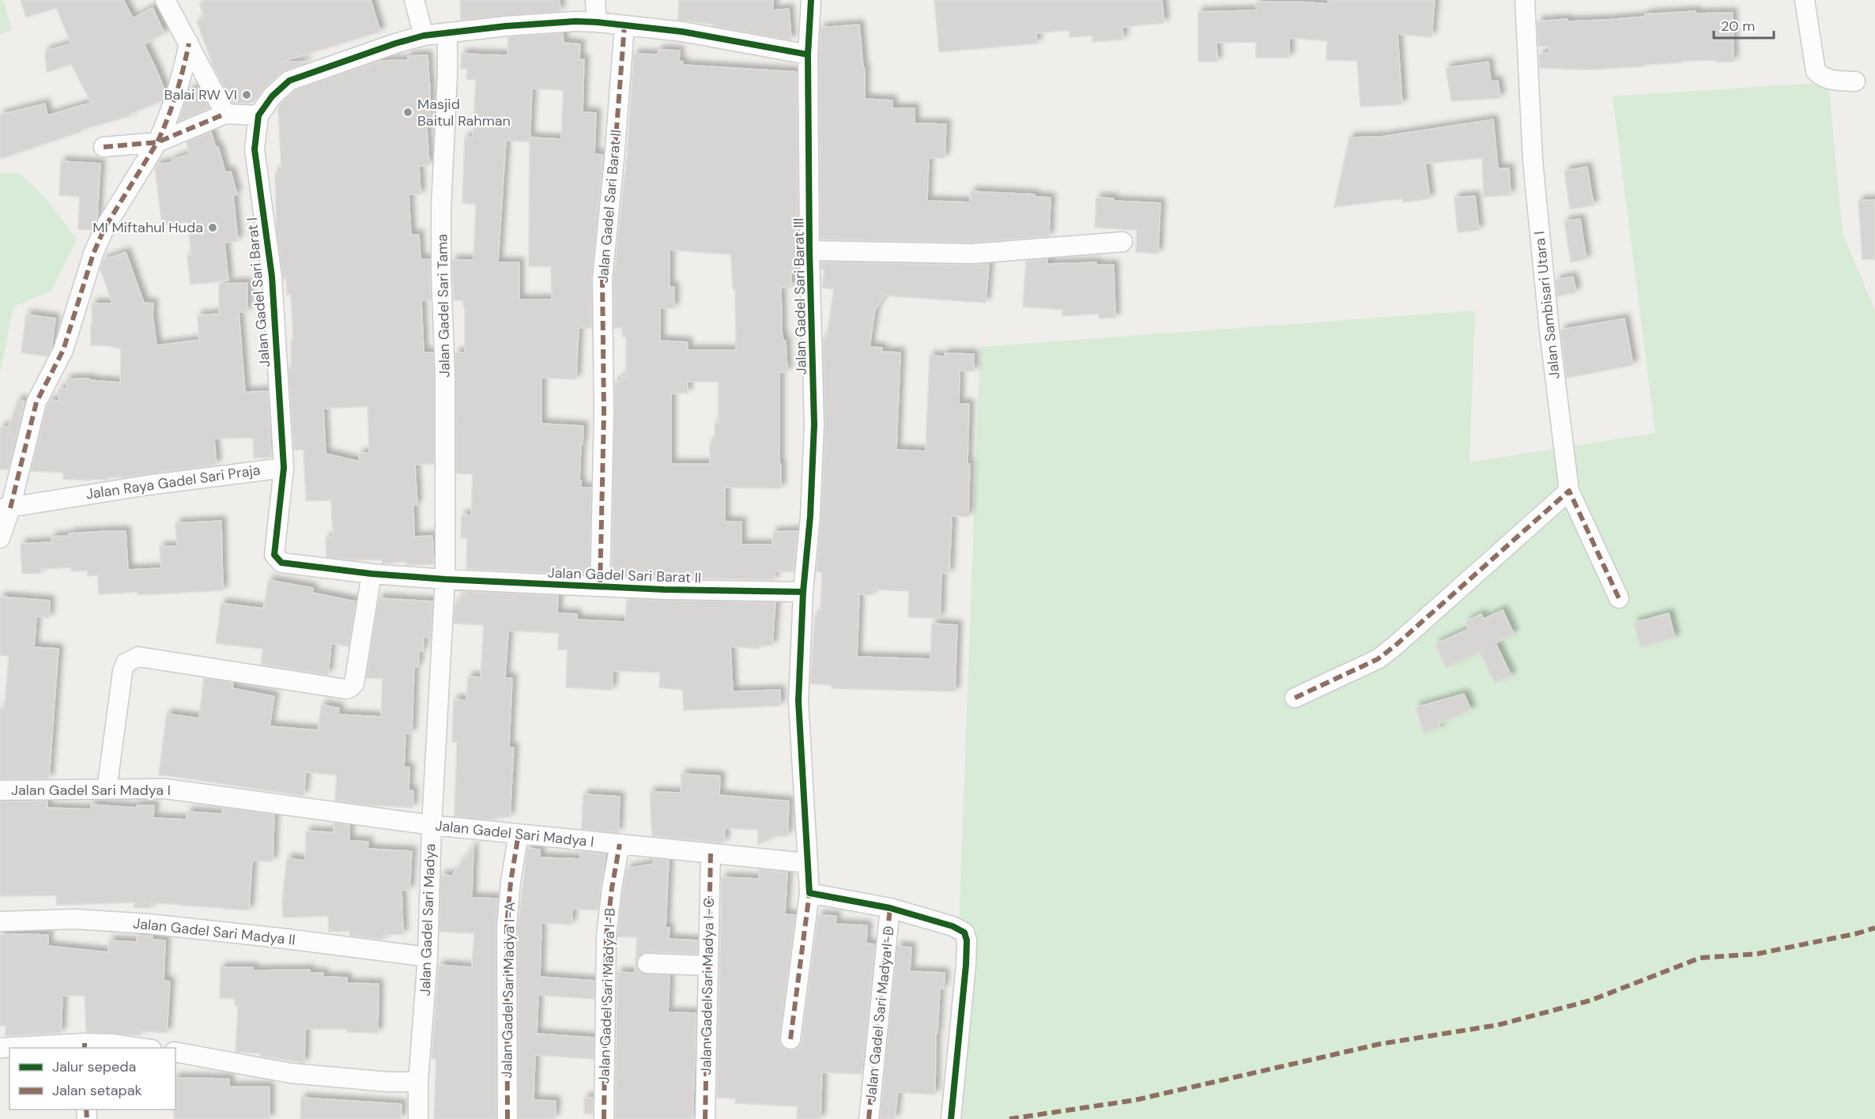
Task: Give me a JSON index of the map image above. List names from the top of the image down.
{
  "streets": {
    "street": [
      "Jalan Gadel Sari Barat II",
      "Jalan Gadel Sari Barat I",
      "Jalan Gadel Sari Barat III",
      "Jalan Sambisari Utara I",
      "Jalan Gadel Sari Tama",
      "Jalan Raya Gadel Sari Praja",
      "Jalan Gadel Sari Madya I",
      "Jalan Gadel Sari Madya",
      "Jalan Gadel Sari Madya II",
      "Jalan Gadel Sari Madya I-C",
      "Jalan Gadel Sari Madya I-A",
      "Jalan Gadel Sari Madya I-B",
      "Jalan Gadel Sari Madya I-D"
    ]
  },
  "crossings": [
    ["Jalan Gadel Sari Barat II", "Jalan Gadel Sari Barat III"],
    ["Jalan Gadel Sari Barat II", "Jalan Gadel Sari Tama"],
    ["Jalan Gadel Sari Barat II", "Jalan Raya Gadel Sari Praja"],
    ["Jalan Gadel Sari Barat II", "Jalan Gadel Sari Madya"],
    ["Jalan Gadel Sari Barat I", "Jalan Raya Gadel Sari Praja"],
    ["Jalan Gadel Sari Barat III", "Jalan Gadel Sari Madya I"],
    ["Jalan Gadel Sari Tama", "Jalan Raya Gadel Sari Praja"],
    ["Jalan Gadel Sari Tama", "Jalan Gadel Sari Madya"],
    ["Jalan Raya Gadel Sari Praja", "Jalan Gadel Sari Madya"],
    ["Jalan Gadel Sari Madya I", "Jalan Gadel Sari Madya"],
    ["Jalan Gadel Sari Madya I", "Jalan Gadel Sari Madya I-C"],
    ["Jalan Gadel Sari Madya I", "Jalan Gadel Sari Madya I-A"],
    ["Jalan Gadel Sari Madya I", "Jalan Gadel Sari Madya I-B"],
    ["Jalan Gadel Sari Madya", "Jalan Gadel Sari Madya II"]
  ],
  "places": ["Balai RW VI", "Masjid Baitul Rahman", "MI Miftahul Huda"],
  "legend": ["Jalur sepeda", "Jalan setapak"],
  "scale_bar": "20 m"
}
